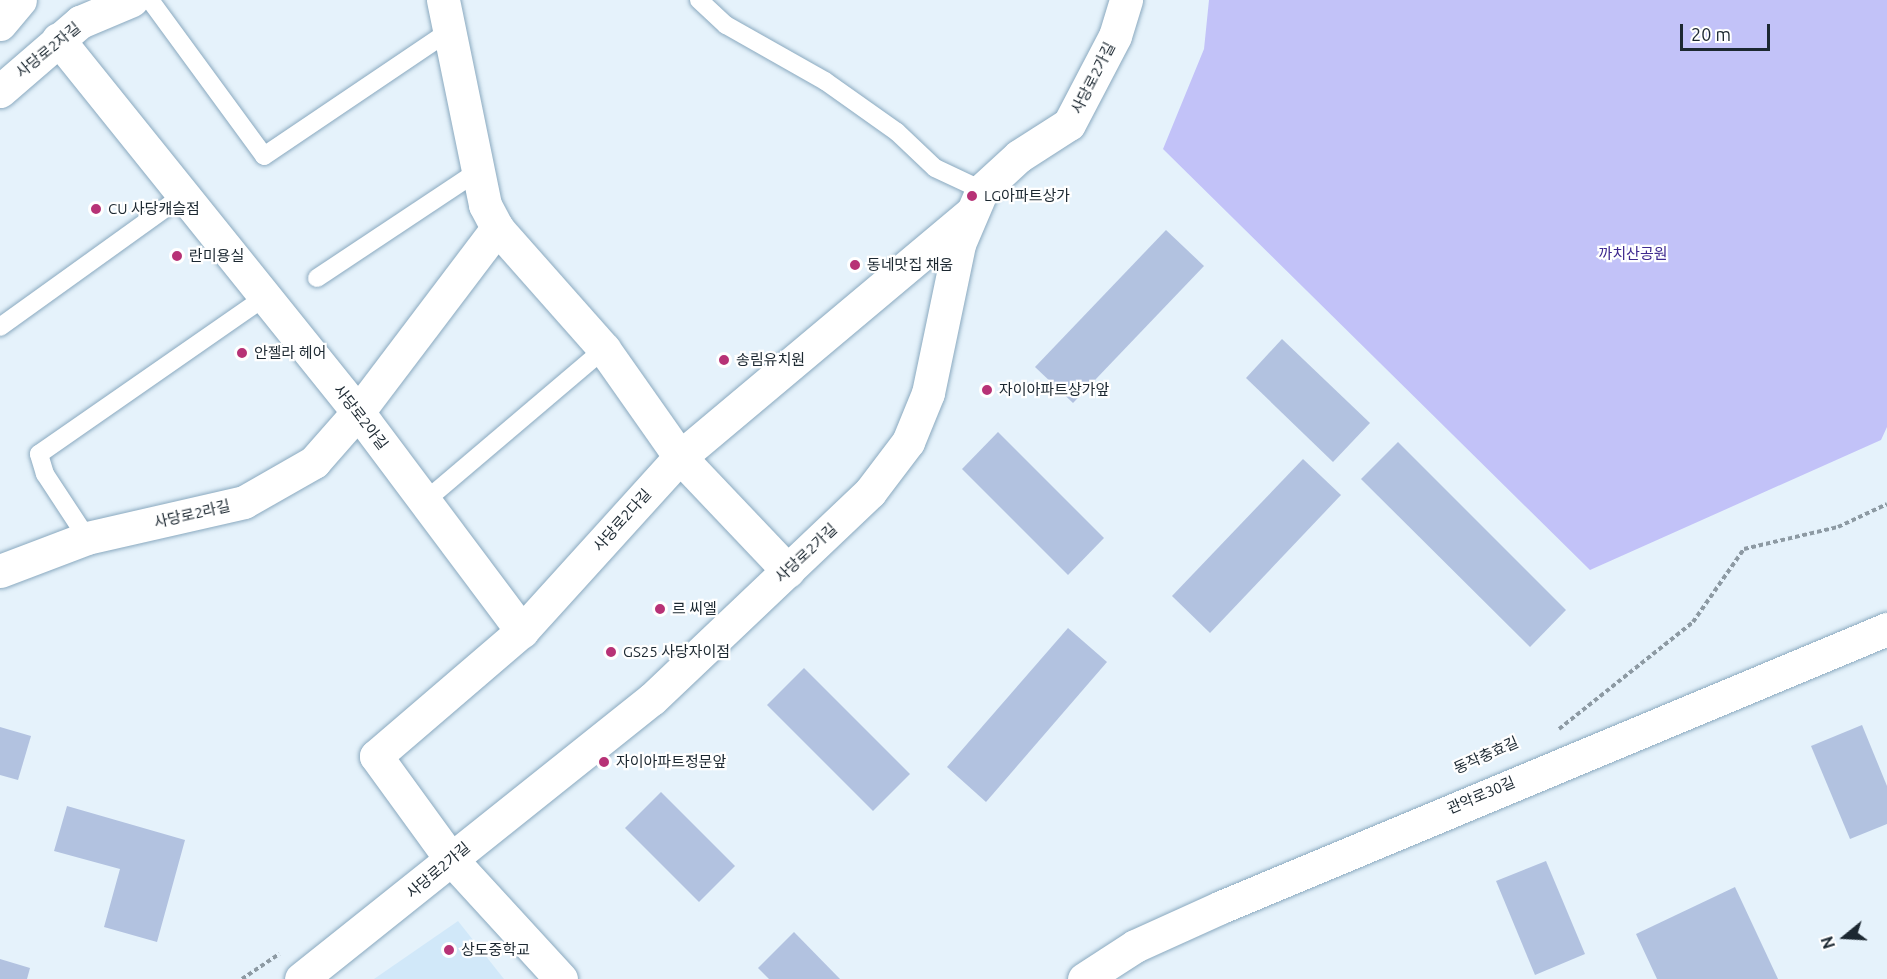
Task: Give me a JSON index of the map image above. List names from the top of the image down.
{
  "streets": {
    "street": [
      "사당로2자길",
      "사당로2가길",
      "사당로2아길",
      "사당로2라길",
      "사당로2다길",
      "관악로30길"
    ]
  },
  "crossings": [
    ["사당로2자길", "사당로2아길"],
    ["사당로2가길", "사당로2다길"],
    ["사당로2아길", "사당로2라길"],
    ["사당로2아길", "사당로2다길"]
  ],
  "parks": ["까치산공원"],
  "places": [
    "LG아파트상가",
    "CU 사당캐슬점",
    "란미용실",
    "동네맛집 채움",
    "안젤라 헤어",
    "송림유치원",
    "자이아파트상가앞",
    "르 씨엘",
    "GS25 사당자이점",
    "자이아파트정문앞",
    "상도중학교"
  ],
  "scale_bar": "20 m",
  "north": "left"
}
